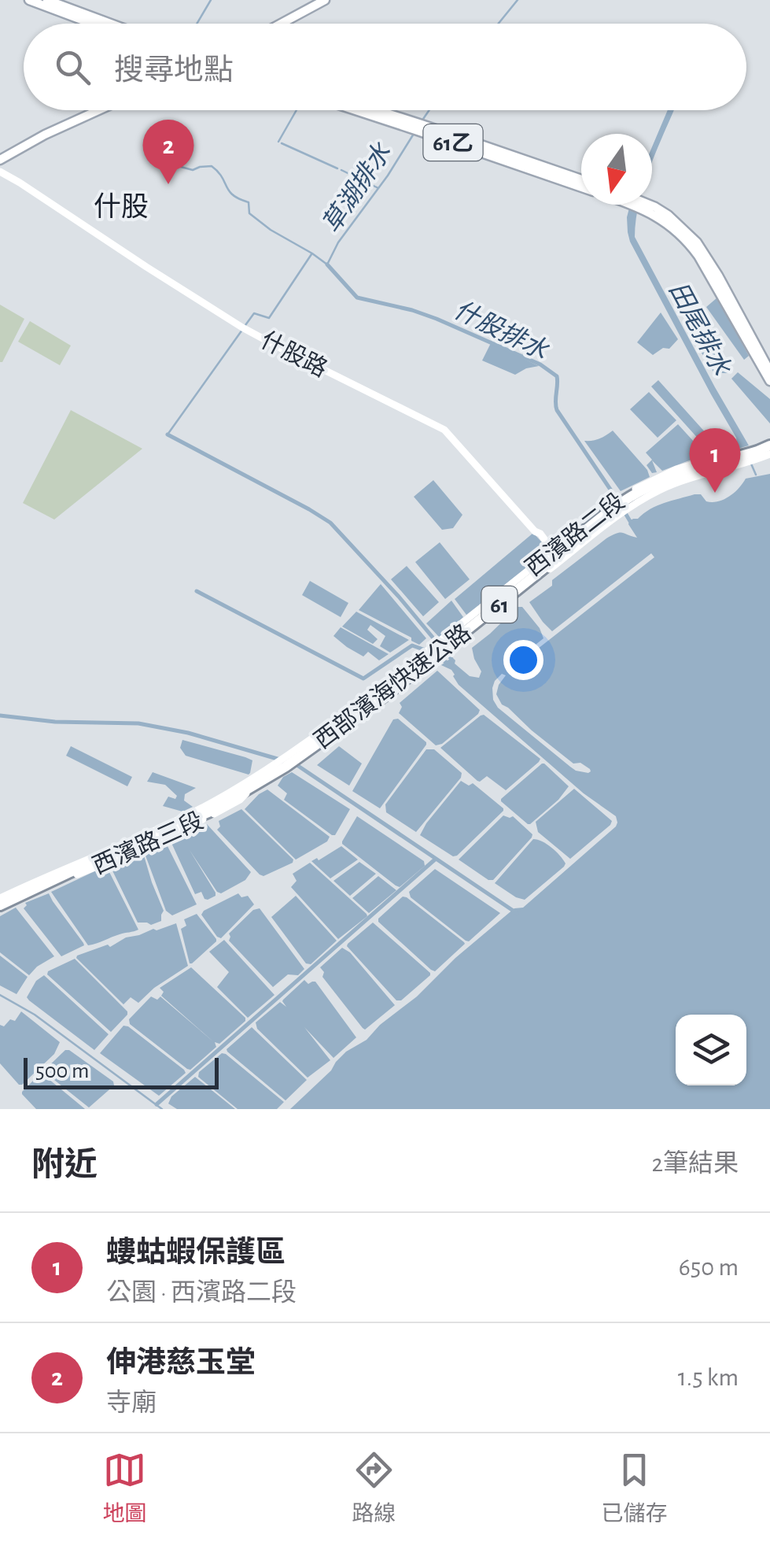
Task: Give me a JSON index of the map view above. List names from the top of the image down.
{
  "streets": {
    "highway": ["61", "西部濱海快速公路"],
    "main road": ["61乙"],
    "street": ["什股路", "西濱路三段"]
  },
  "crossings": [
    ["什股路", "西部濱海快速公路"],
    ["西部濱海快速公路", "西濱路三段"]
  ],
  "districts": ["什股"],
  "water": ["草湖排水", "田尾排水", "什股排水"],
  "scale_bar": "500 m",
  "north": "bottom",
  "page": {
    "search": "搜尋地點",
    "pins": ["2", "1"],
    "scale": "500 m",
    "heading": ["附近", "2筆結果"],
    "list": [
      {
        "mark": "1",
        "name": "螻蛄蝦保護區",
        "note": "公園 · 西濱路二段",
        "value": "650 m"
      },
      {
        "mark": "2",
        "name": "伸港慈玉堂",
        "note": "寺廟",
        "value": "1.5 km"
      }
    ],
    "nav": ["地圖", "路線", "已儲存"]
  }
}
